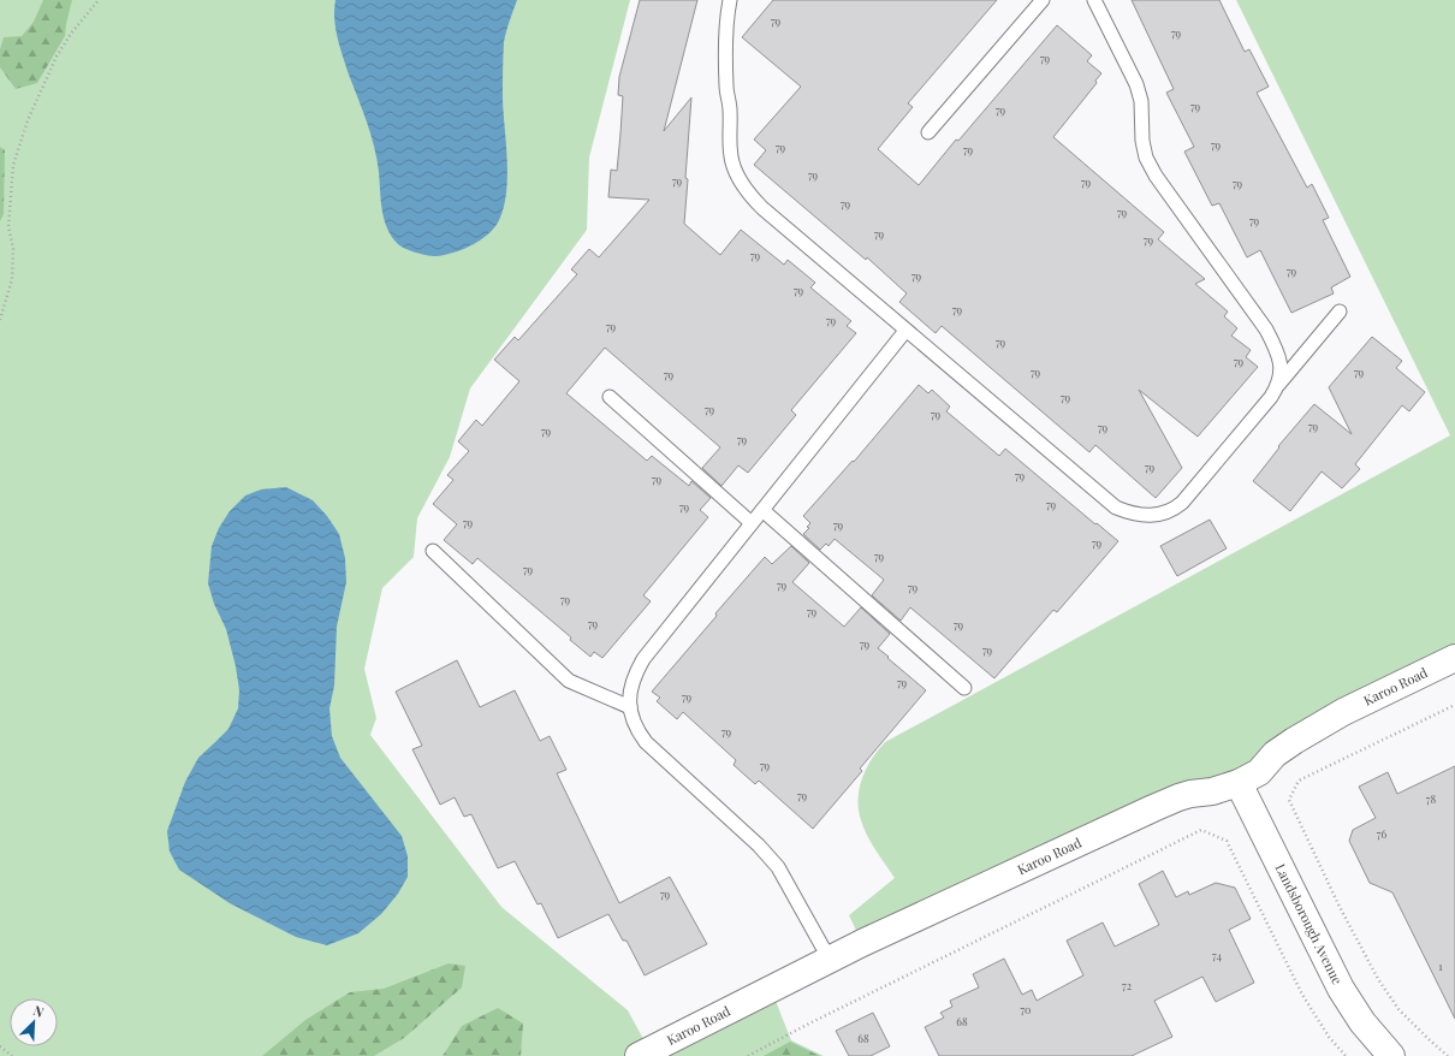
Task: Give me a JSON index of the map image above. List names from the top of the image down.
{
  "streets": {
    "street": ["Karoo Road", "Landsborough Avenue"]
  },
  "crossings": [
    ["Karoo Road", "Landsborough Avenue"]
  ],
  "house_numbers": [
    "79",
    "79",
    "79",
    "79",
    "79",
    "79",
    "79",
    "79",
    "79",
    "79",
    "79",
    "79",
    "79",
    "79",
    "79",
    "79",
    "79",
    "79",
    "79",
    "79",
    "79",
    "79",
    "79",
    "79",
    "79",
    "79",
    "79",
    "79",
    "79",
    "79",
    "79",
    "79",
    "79",
    "79",
    "79",
    "79",
    "79",
    "79",
    "79",
    "79",
    "79",
    "79",
    "79",
    "79",
    "79",
    "79",
    "79",
    "79",
    "79",
    "79",
    "79",
    "79",
    "79",
    "79",
    "79",
    "79",
    "79",
    "79",
    "79",
    "78",
    "76",
    "79",
    "74",
    "1",
    "72",
    "70",
    "68",
    "68"
  ],
  "north": "top right"
}
